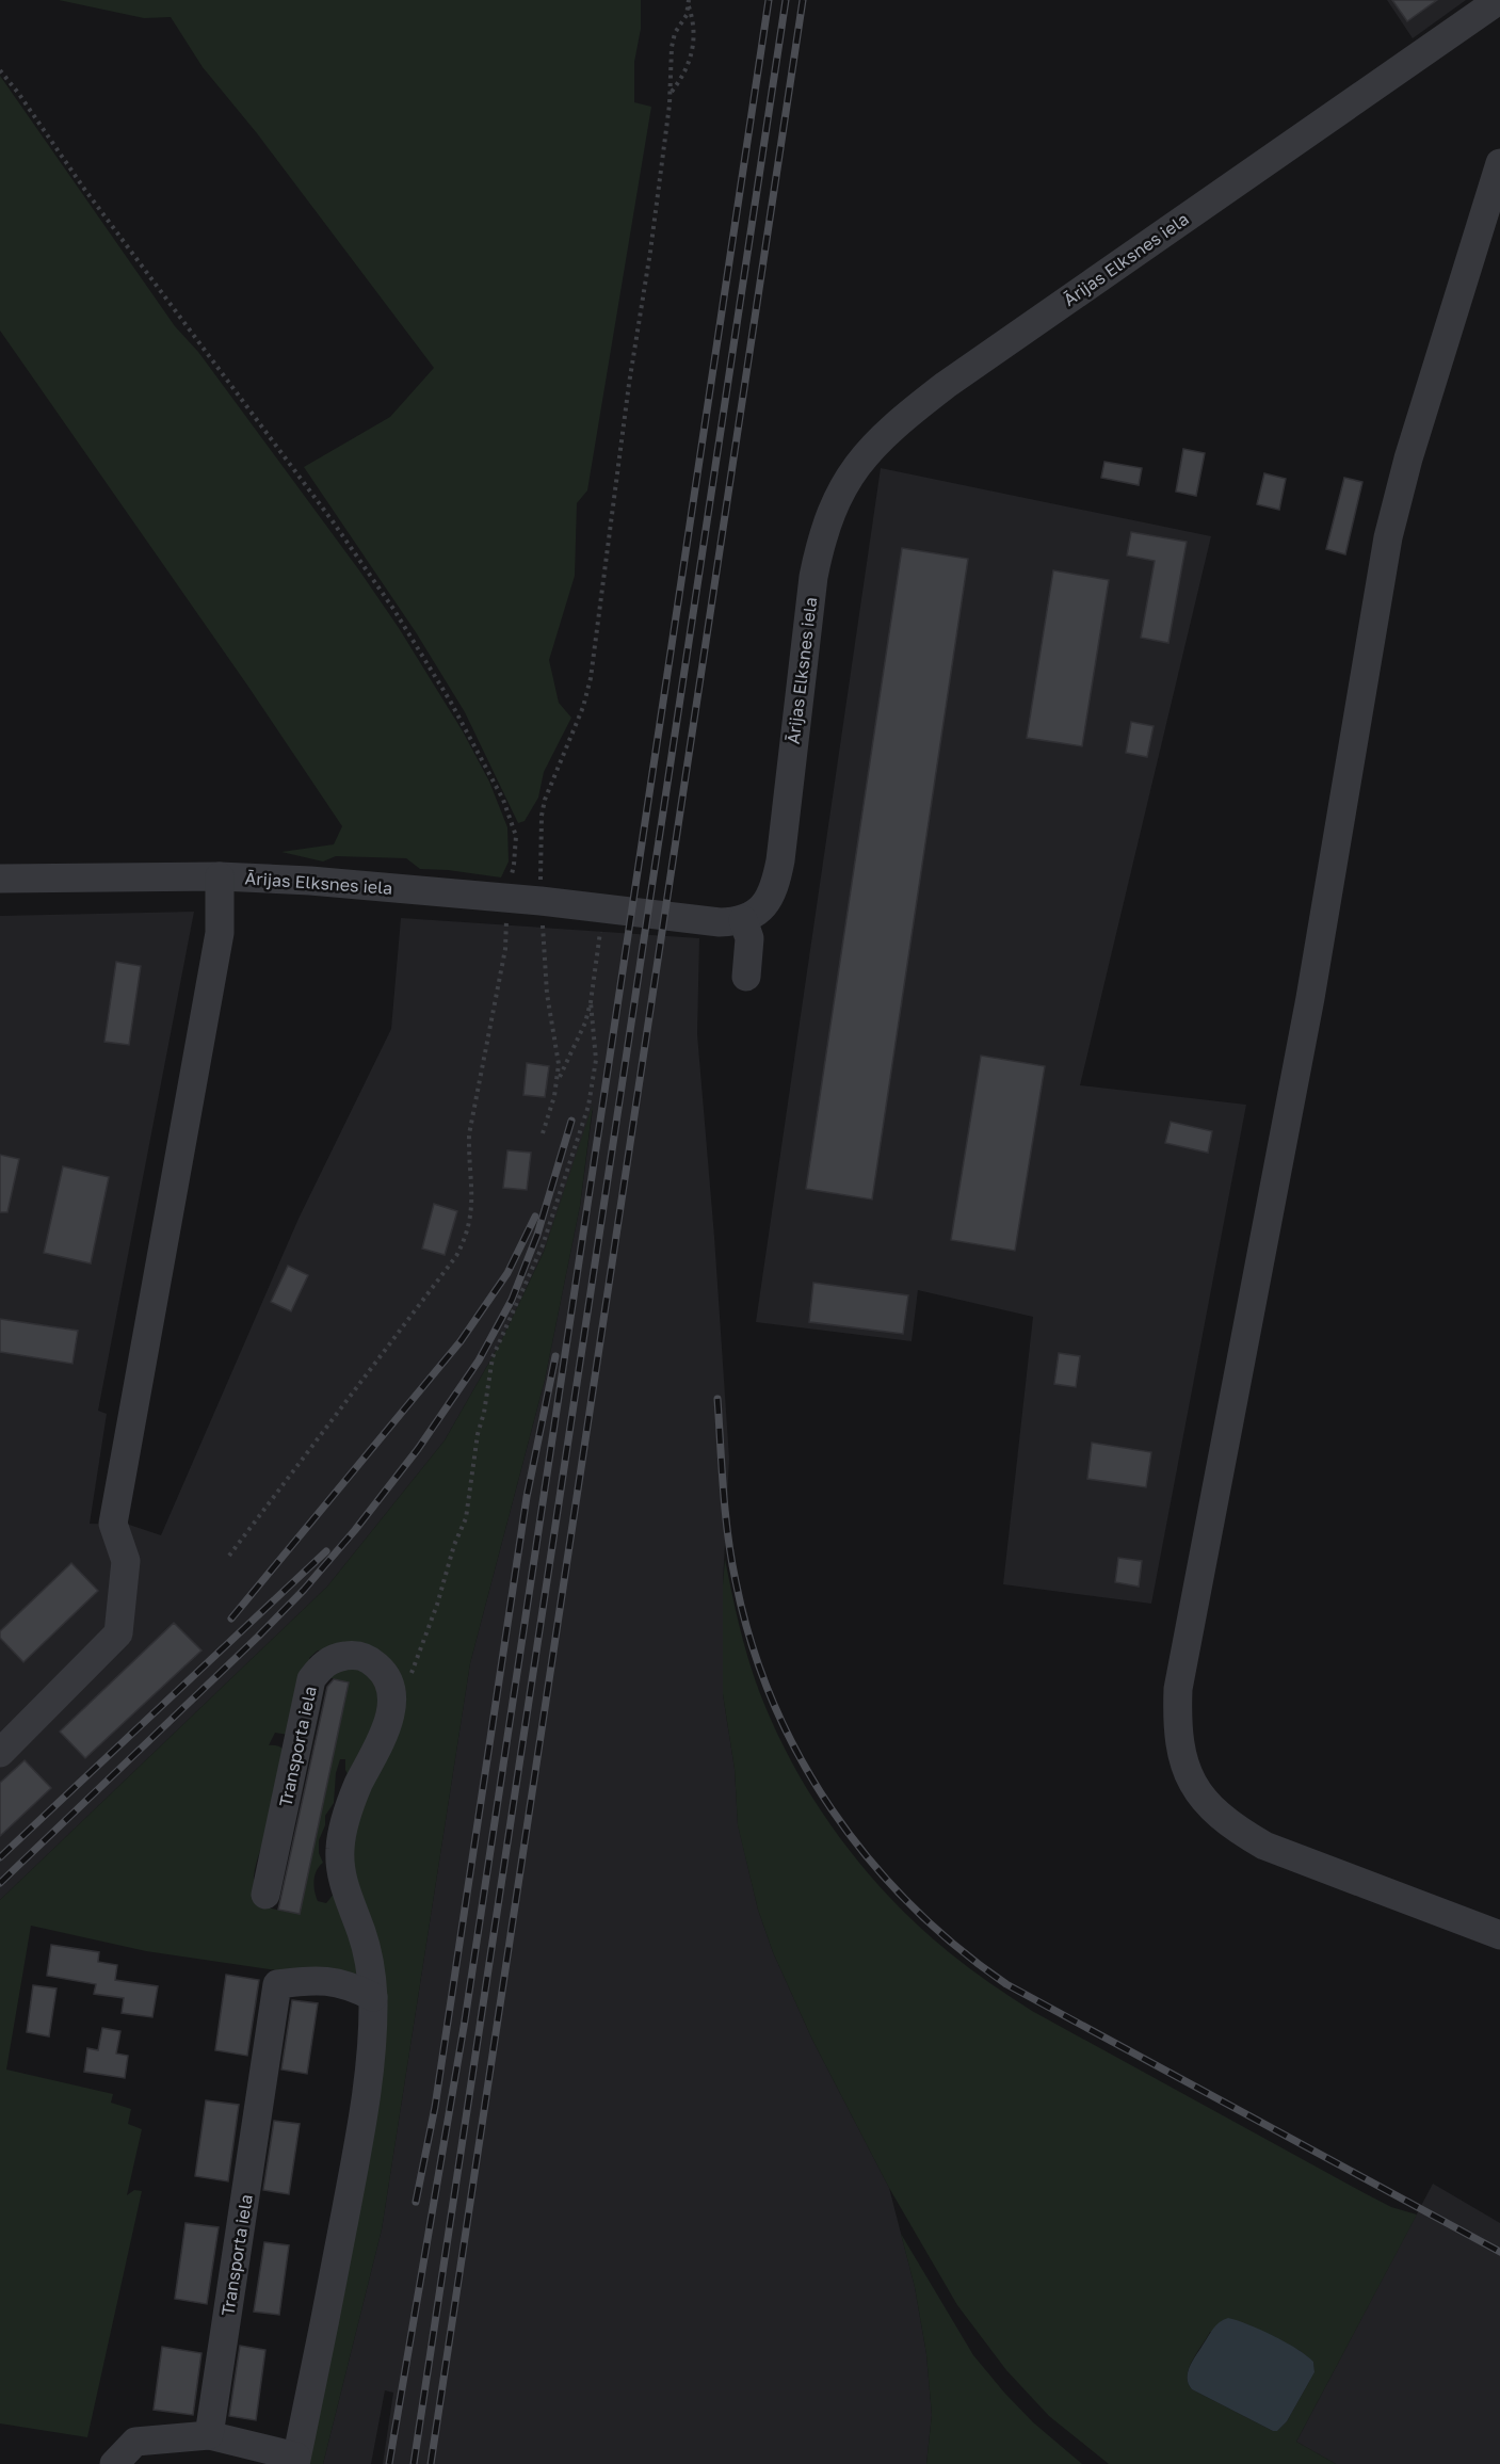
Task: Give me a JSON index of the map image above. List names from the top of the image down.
{
  "streets": {
    "street": ["Ārijas Elksnes iela", "Transporta iela"]
  }
}
